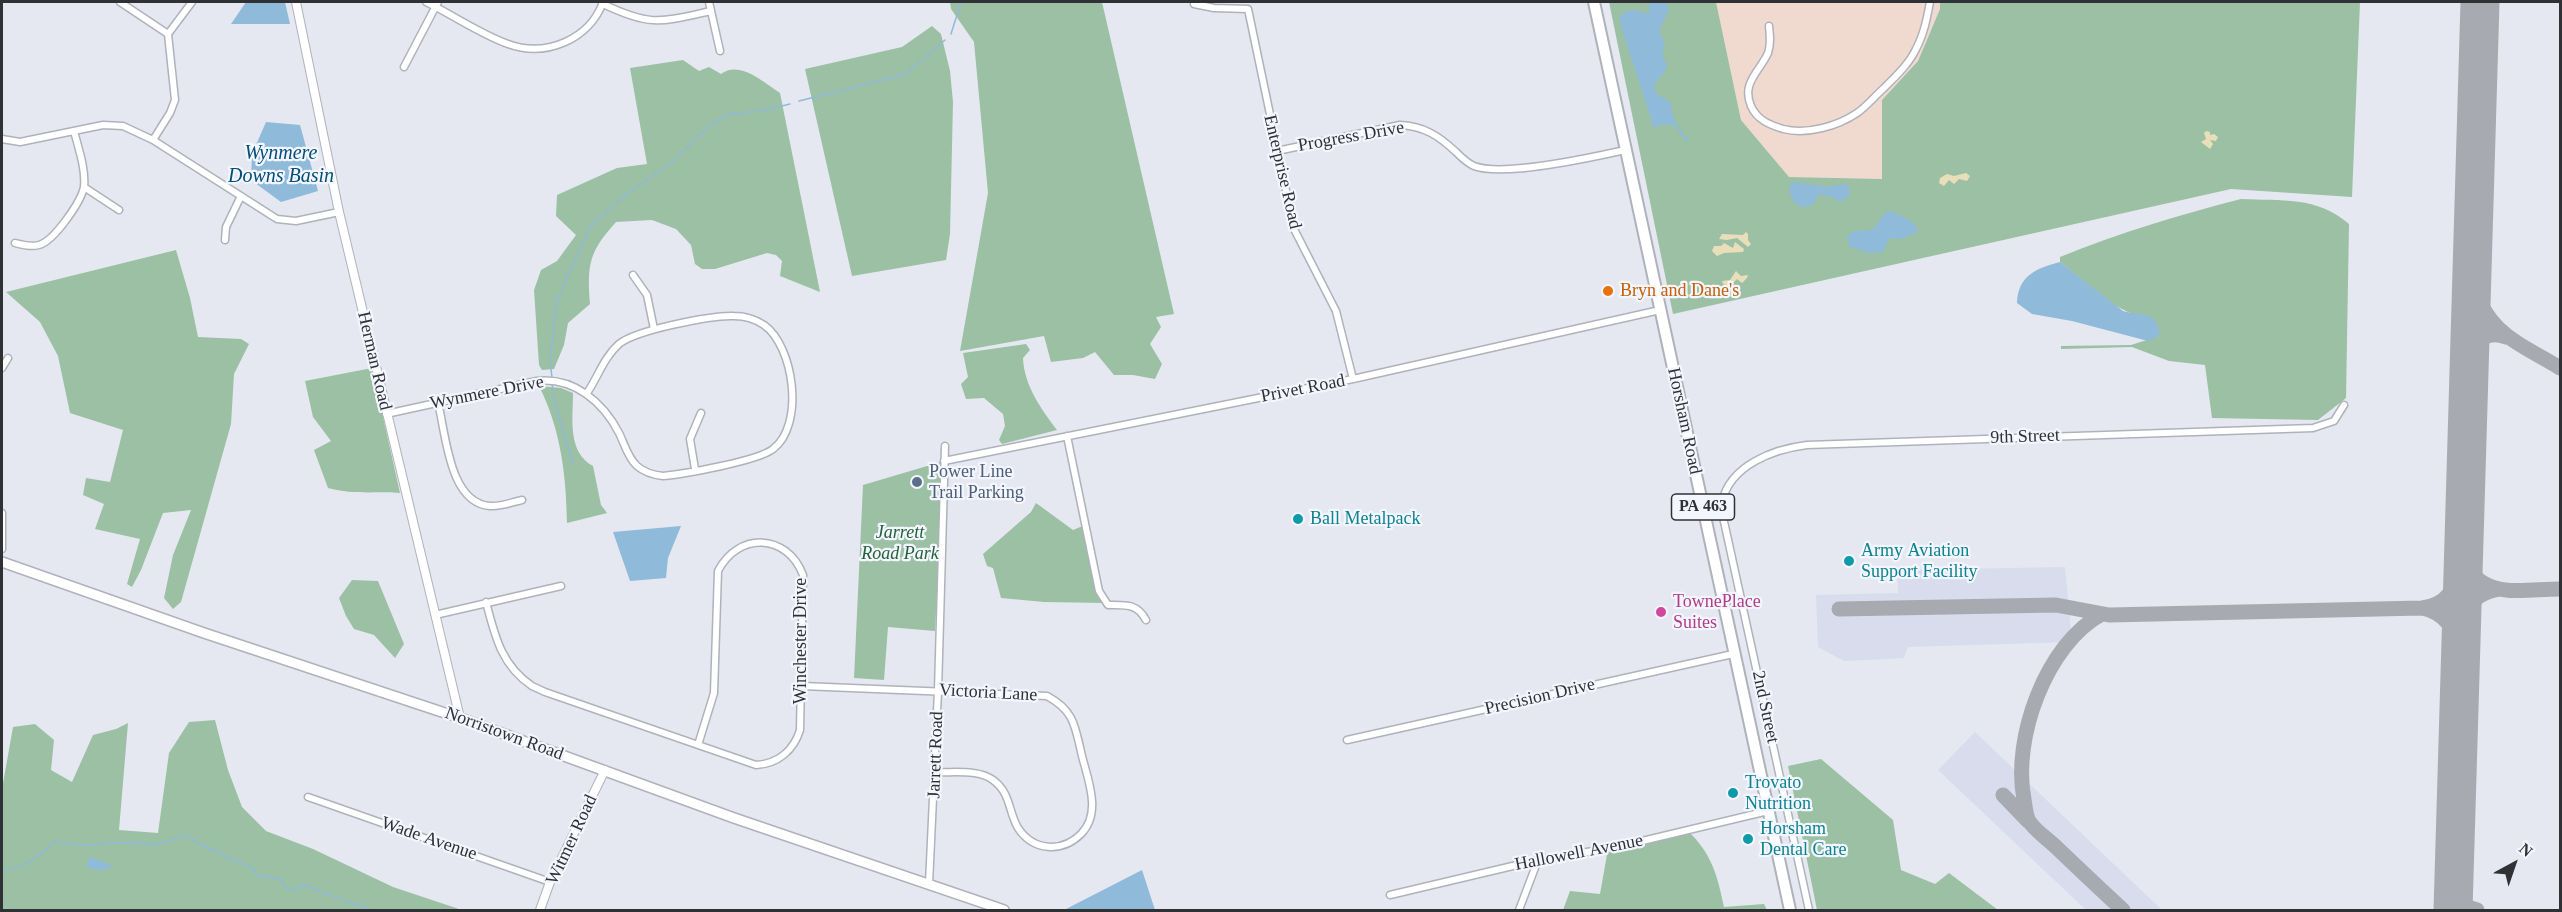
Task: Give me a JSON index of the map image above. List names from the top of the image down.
{
  "streets": {
    "main road": ["Horsham Road", "PA 463", "Norristown Road"],
    "street": [
      "Progress Drive",
      "Enterprise Road",
      "Herman Road",
      "Privet Road",
      "Wynmere Drive",
      "9th Street",
      "Winchester Drive",
      "Victoria Lane",
      "Precision Drive",
      "2nd Street",
      "Jarrett Road",
      "Wade Avenue",
      "Witmer Road",
      "Hallowell Avenue"
    ]
  },
  "crossings": [
    ["Progress Drive", "Enterprise Road"],
    ["Progress Drive", "Horsham Road"],
    ["Enterprise Road", "Privet Road"],
    ["Herman Road", "Wynmere Drive"],
    ["Herman Road", "Norristown Road"],
    ["Privet Road", "Horsham Road"],
    ["Privet Road", "Jarrett Road"],
    ["Horsham Road", "Precision Drive"],
    ["Horsham Road", "Hallowell Avenue"],
    ["9th Street", "2nd Street"],
    ["Winchester Drive", "Victoria Lane"],
    ["Victoria Lane", "Jarrett Road"],
    ["Norristown Road", "Jarrett Road"],
    ["Norristown Road", "Witmer Road"],
    ["Wade Avenue", "Witmer Road"]
  ],
  "water": ["Wynmere Downs Basin"],
  "parks": ["Jarrett Road Park"],
  "places": [
    "Bryn and Dane's",
    "Power Line Trail Parking",
    "Ball Metalpack",
    "Army Aviation Support Facility",
    "TownePlace Suites",
    "Trovato Nutrition",
    "Horsham Dental Care"
  ],
  "north": "top right"
}
